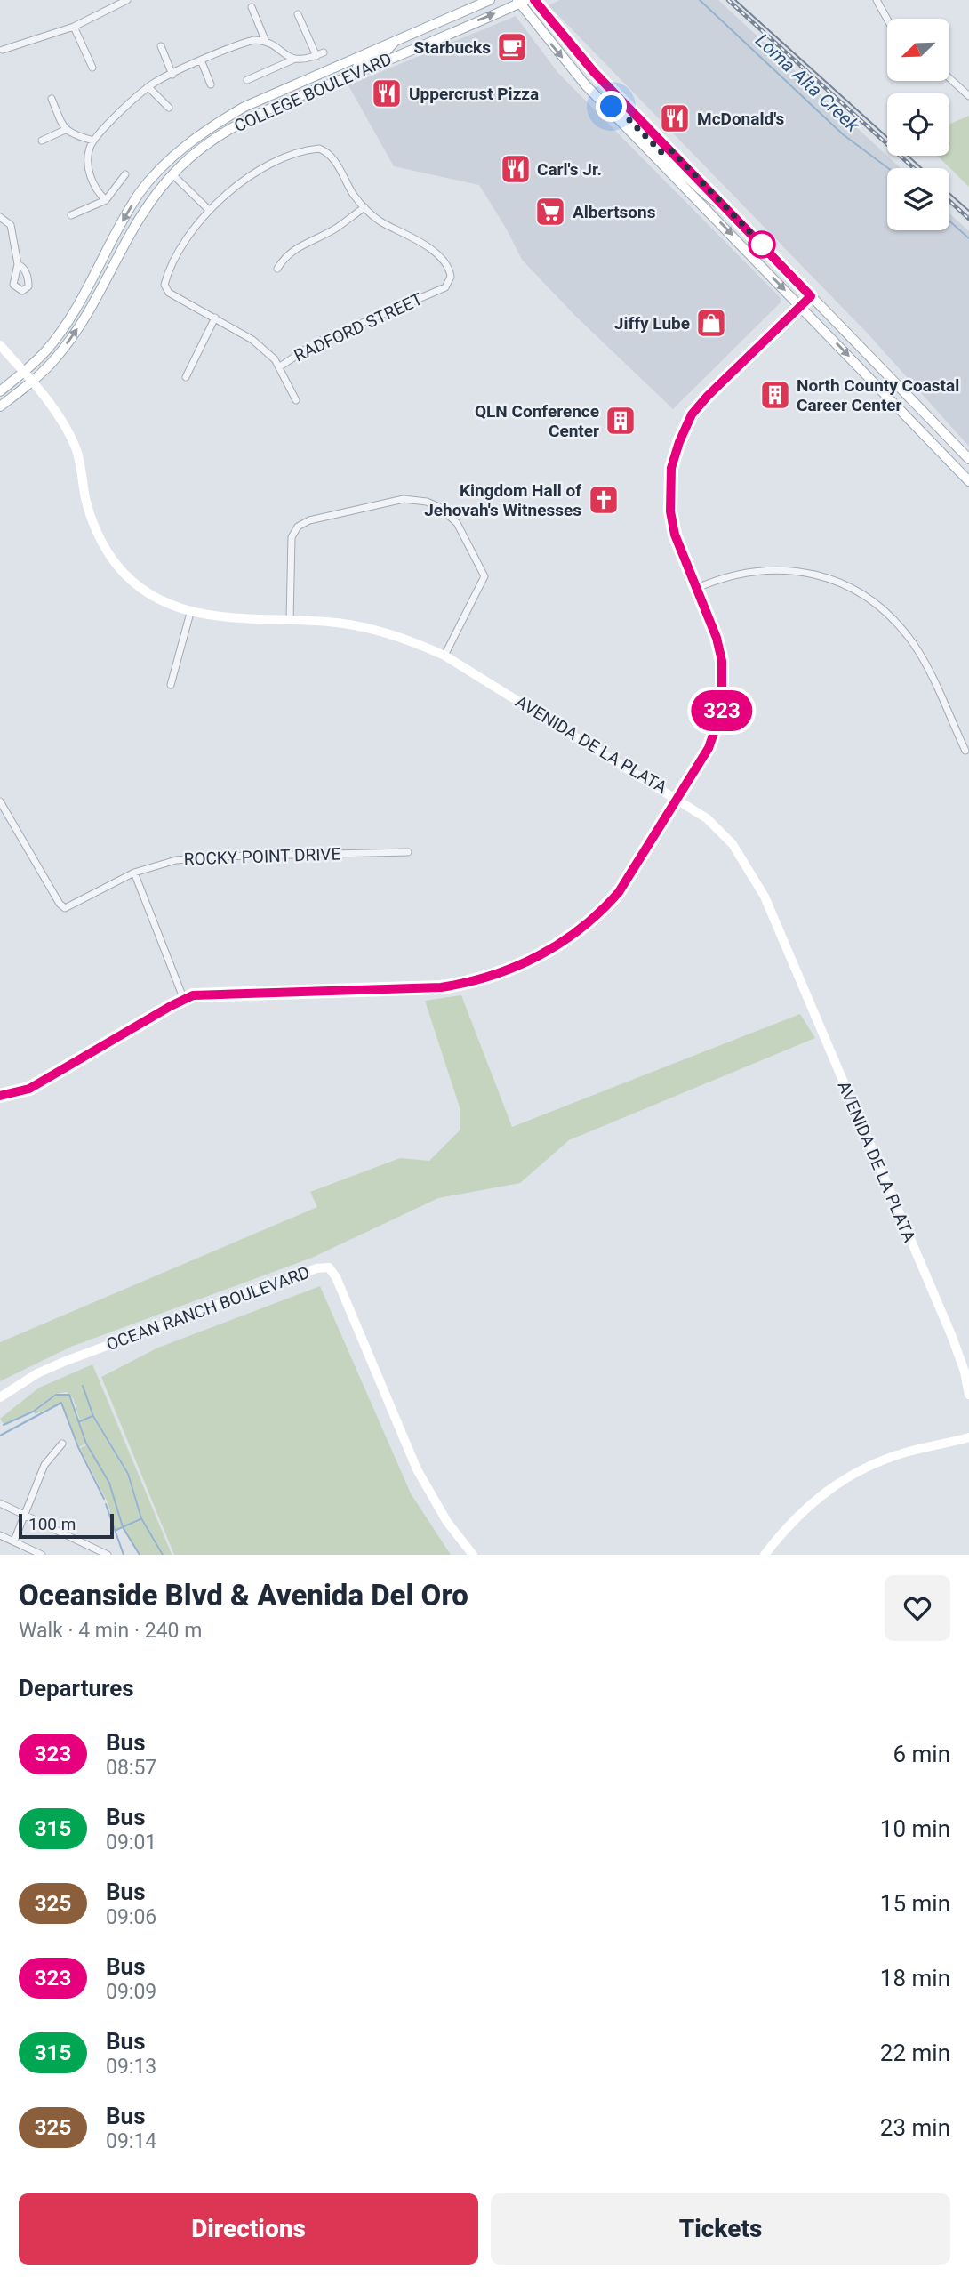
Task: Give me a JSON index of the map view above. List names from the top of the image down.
{
  "streets": {
    "main road": ["COLLEGE BOULEVARD"],
    "street": [
      "RADFORD STREET",
      "AVENIDA DE LA PLATA",
      "ROCKY POINT DRIVE",
      "OCEAN RANCH BOULEVARD"
    ]
  },
  "crossings": [
    ["COLLEGE BOULEVARD", "AVENIDA DE LA PLATA"]
  ],
  "water": ["Loma Alta Creek"],
  "places": {
    "cafe": ["Starbucks"],
    "restaurant": ["Uppercrust Pizza", "McDonald's", "Carl's Jr."],
    "supermarket": ["Albertsons"],
    "shop": ["Jiffy Lube"],
    "building": ["North County Coastal Career Center", "QLN Conference Center"],
    "church": ["Kingdom Hall of Jehovah's Witnesses"]
  },
  "lines": ["bus line 323"],
  "scale_bar": "100 m",
  "north": "bottom left",
  "page": {
    "on_map": "323",
    "scale": "100 m",
    "heading": [
      ["Oceanside Blvd & Avenida Del Oro", "Walk · 4 min · 240 m"],
      "Departures"
    ],
    "list": [
      {
        "mark": "323",
        "name": "Bus",
        "note": "08:57",
        "value": "6 min"
      },
      {
        "mark": "315",
        "name": "Bus",
        "note": "09:01",
        "value": "10 min"
      },
      {
        "mark": "325",
        "name": "Bus",
        "note": "09:06",
        "value": "15 min"
      },
      {
        "mark": "323",
        "name": "Bus",
        "note": "09:09",
        "value": "18 min"
      },
      {
        "mark": "315",
        "name": "Bus",
        "note": "09:13",
        "value": "22 min"
      },
      {
        "mark": "325",
        "name": "Bus",
        "note": "09:14",
        "value": "23 min"
      }
    ],
    "buttons": ["Directions", "Tickets"]
  }
}
